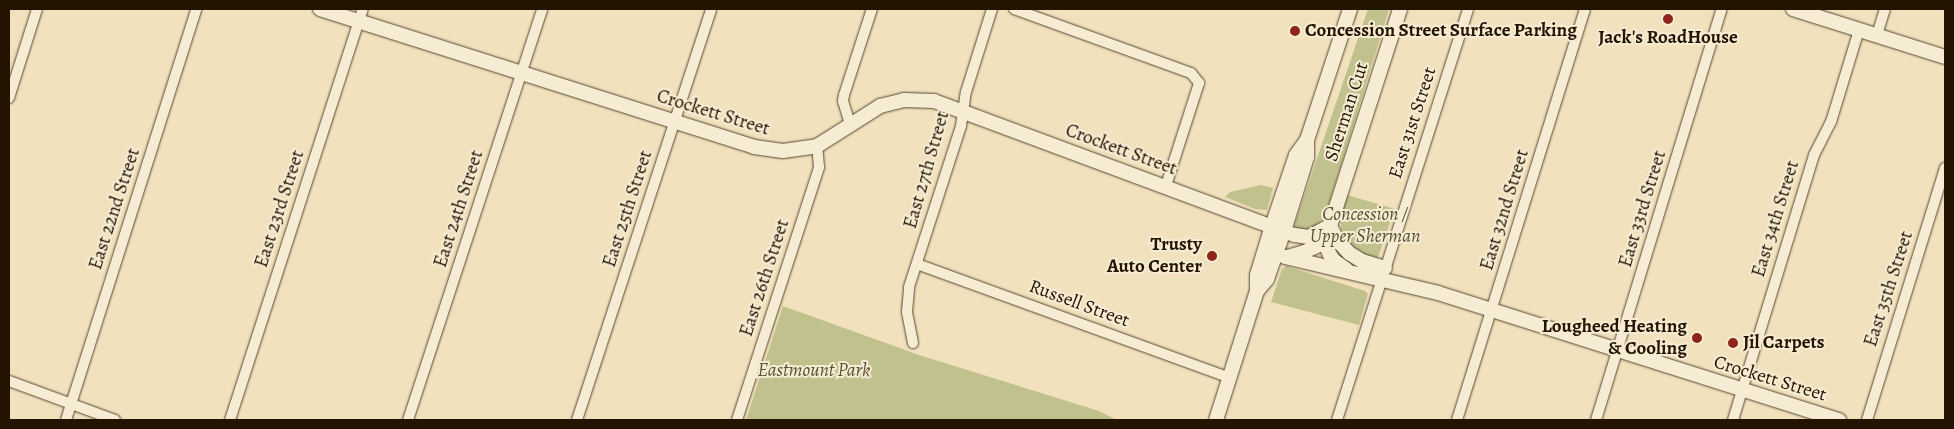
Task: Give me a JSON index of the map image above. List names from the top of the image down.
{
  "streets": {
    "main road": ["Sherman Cut", "Crockett Street"],
    "street": [
      "East 31st Street",
      "East 27th Street",
      "East 22nd Street",
      "East 23rd Street",
      "East 24th Street",
      "East 25th Street",
      "East 33rd Street",
      "East 32nd Street",
      "East 34th Street",
      "East 26th Street",
      "East 35th Street",
      "Russell Street"
    ]
  },
  "crossings": [
    ["Sherman Cut", "Crockett Street"],
    ["Crockett Street", "East 31st Street"],
    ["Crockett Street", "East 27th Street"],
    ["Crockett Street", "East 23rd Street"],
    ["Crockett Street", "East 24th Street"],
    ["Crockett Street", "East 25th Street"],
    ["Crockett Street", "East 33rd Street"],
    ["Crockett Street", "East 32nd Street"],
    ["Crockett Street", "East 34th Street"],
    ["Crockett Street", "East 26th Street"],
    ["East 27th Street", "Russell Street"]
  ],
  "parks": ["Concession / Upper Sherman", "Eastmount Park"],
  "places": [
    "Jack's RoadHouse",
    "Concession Street Surface Parking",
    "Trusty Auto Center",
    "Lougheed Heating & Cooling",
    "Jil Carpets"
  ]
}
